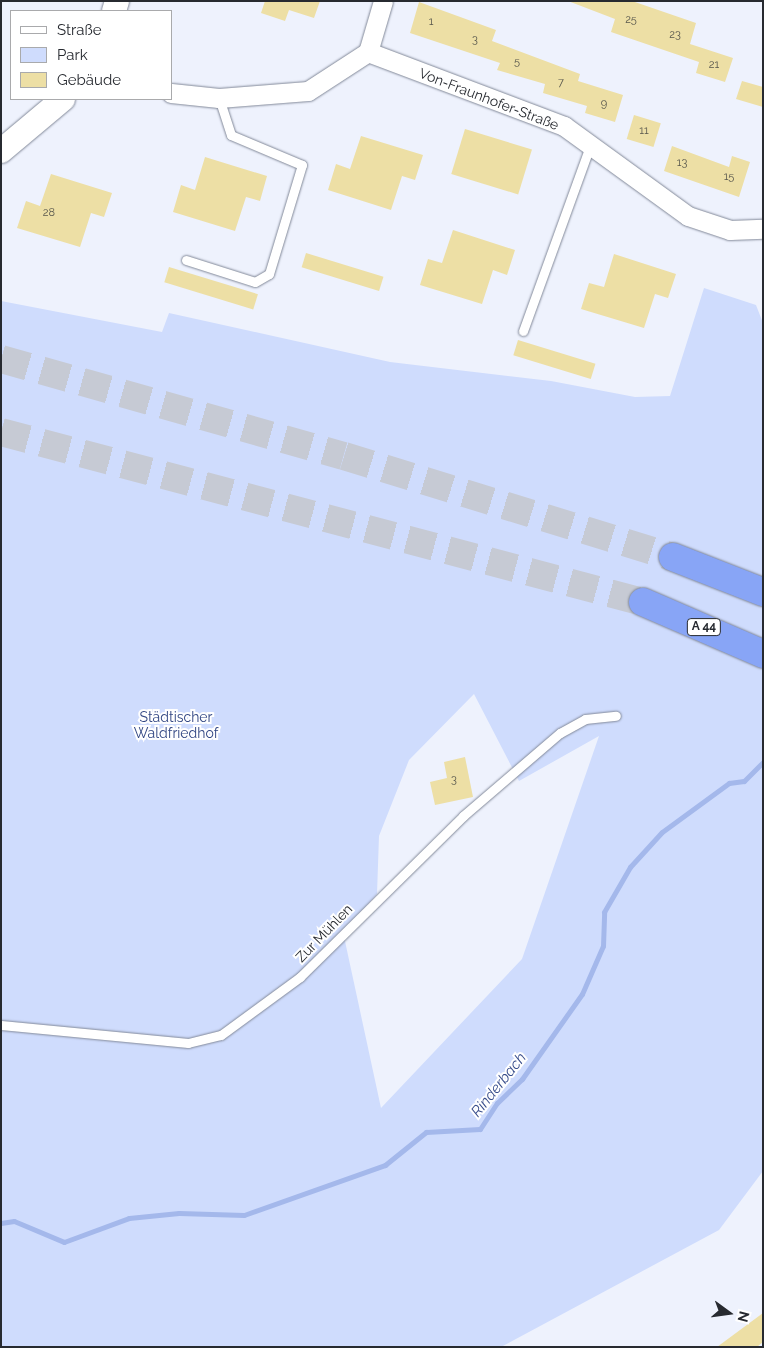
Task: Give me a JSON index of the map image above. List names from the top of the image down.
{
  "streets": {
    "highway": ["A 44"],
    "street": ["Von-Fraunhofer-Straße"],
    "lane": ["Zur Mühlen"]
  },
  "water": ["Rinderbach"],
  "parks": ["Städtischer Waldfriedhof"],
  "house_numbers": [
    "25",
    "1",
    "23",
    "3",
    "5",
    "21",
    "7",
    "9",
    "11",
    "13",
    "15",
    "28",
    "3"
  ],
  "legend": ["Straße", "Park", "Gebäude"],
  "north": "right"
}
